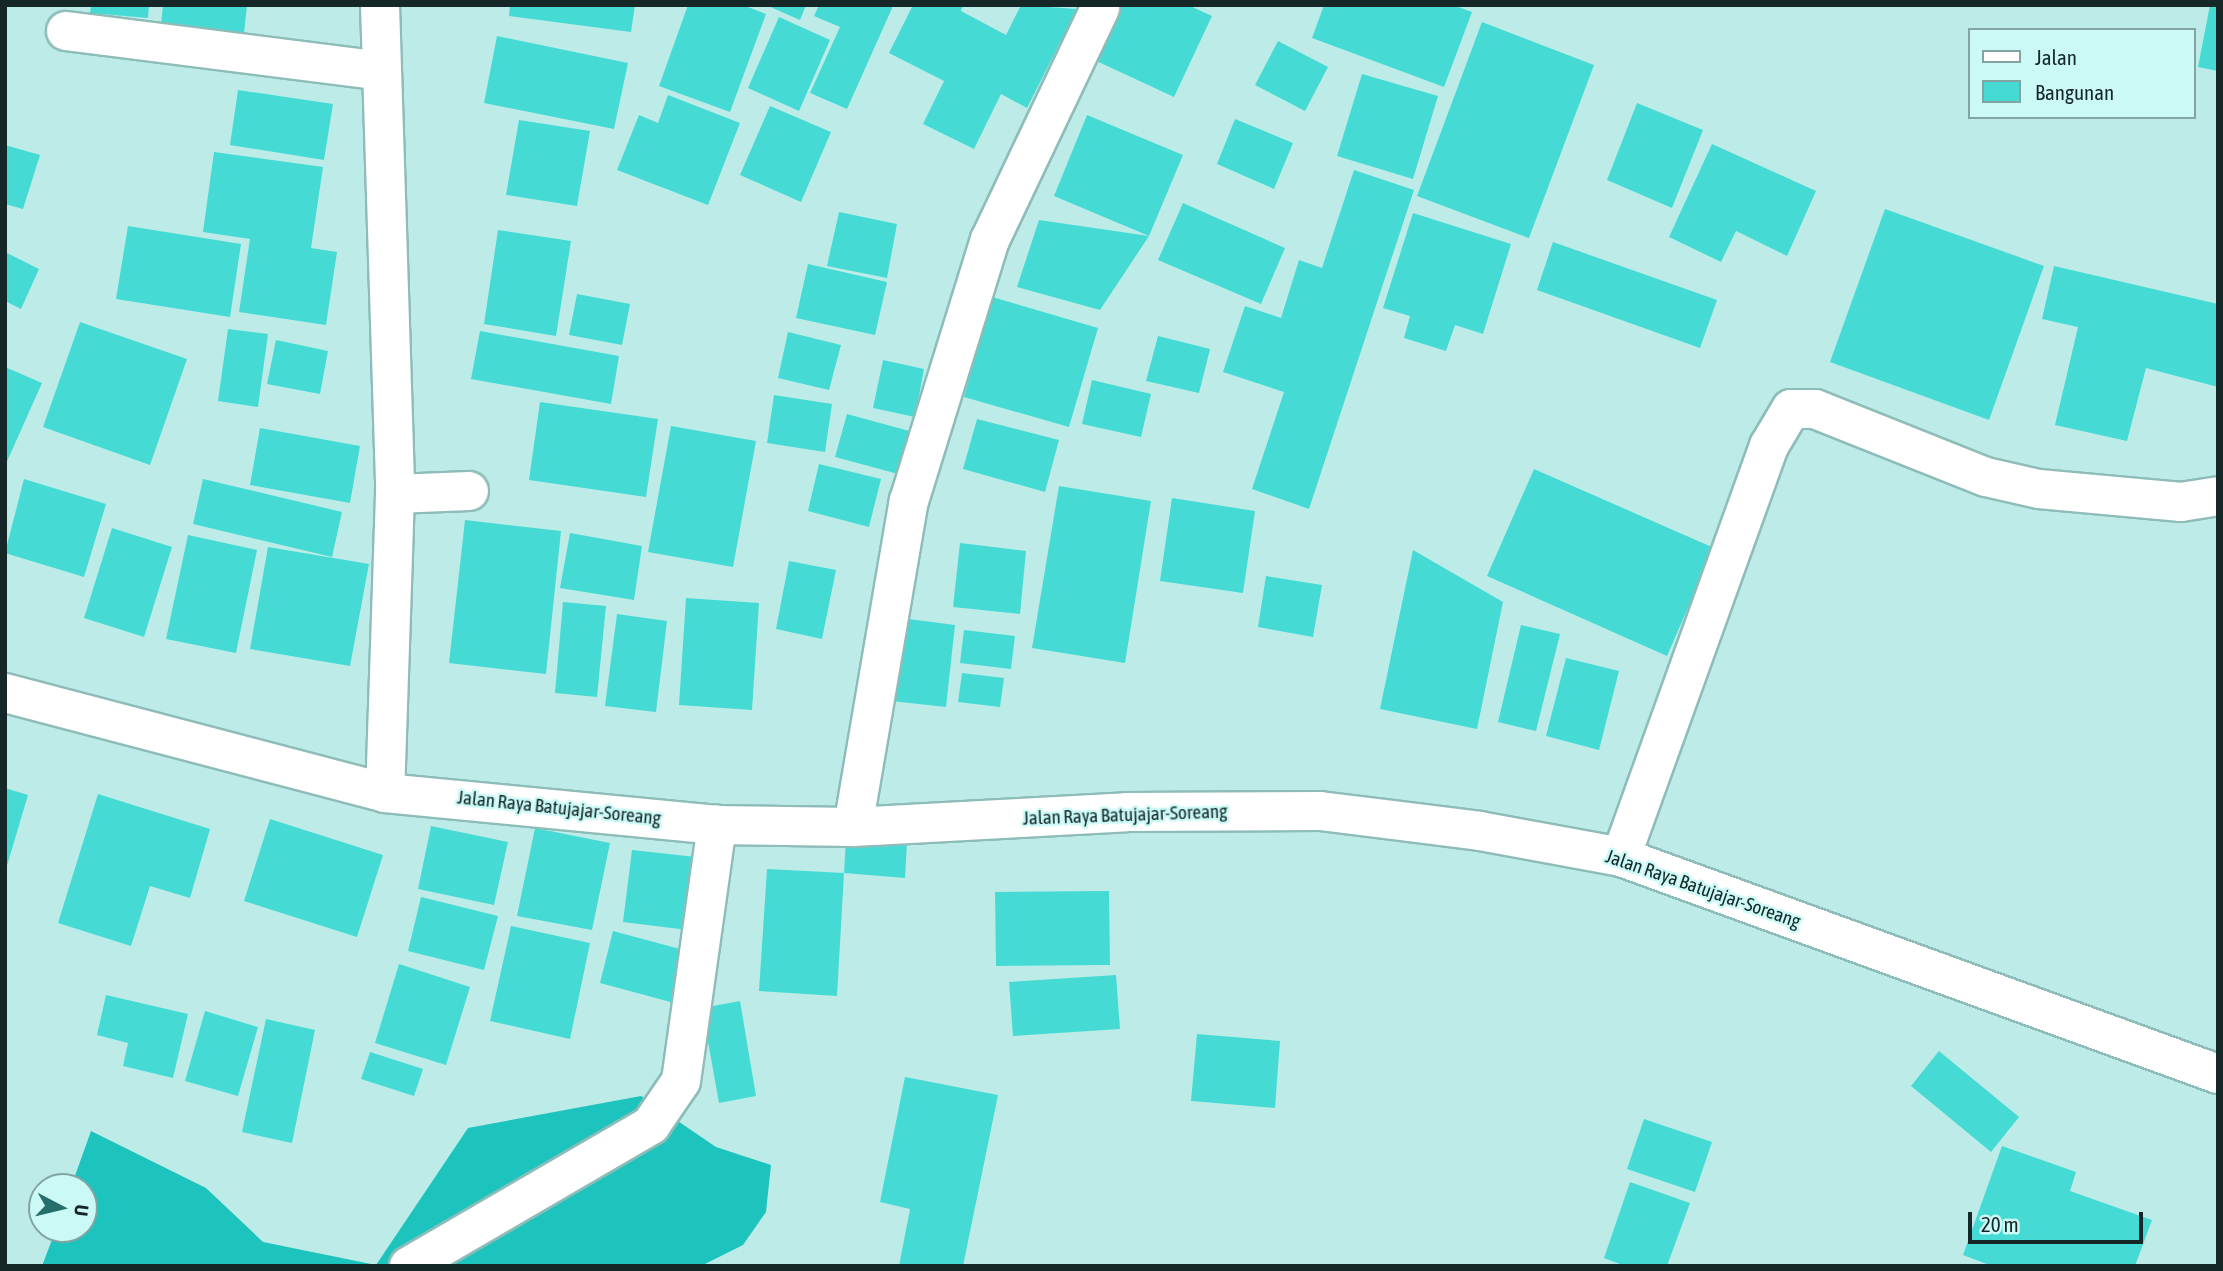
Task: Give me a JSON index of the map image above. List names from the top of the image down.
{
  "streets": {
    "main road": ["Jalan Raya Batujajar-Soreang"]
  },
  "legend": ["Jalan", "Bangunan"],
  "scale_bar": "20 m",
  "north": "right"
}
